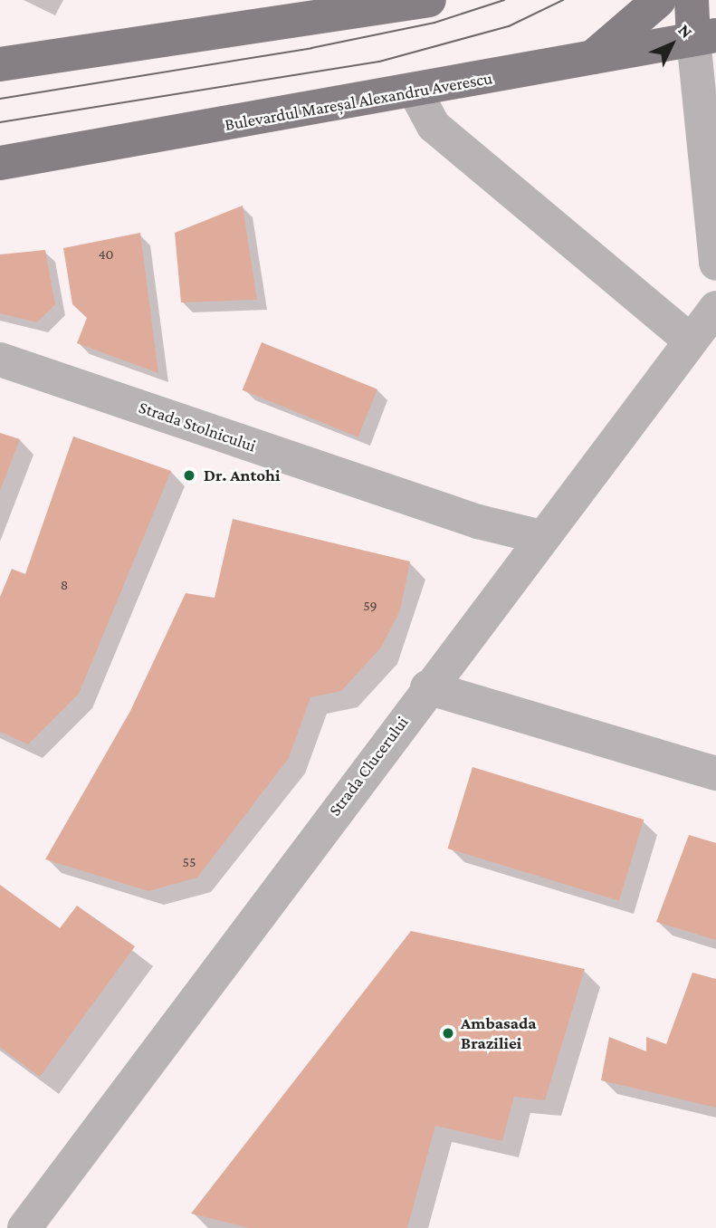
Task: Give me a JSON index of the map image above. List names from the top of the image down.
{
  "streets": {
    "main road": ["Bulevardul Mareșal Alexandru Averescu"],
    "street": ["Strada Stolnicului", "Strada Clucerului"]
  },
  "crossings": [
    ["Strada Stolnicului", "Strada Clucerului"]
  ],
  "places": ["Dr. Antohi", "Ambasada Braziliei"],
  "house_numbers": [
    "40",
    "8",
    "59",
    "55"
  ],
  "north": "top right"
}
